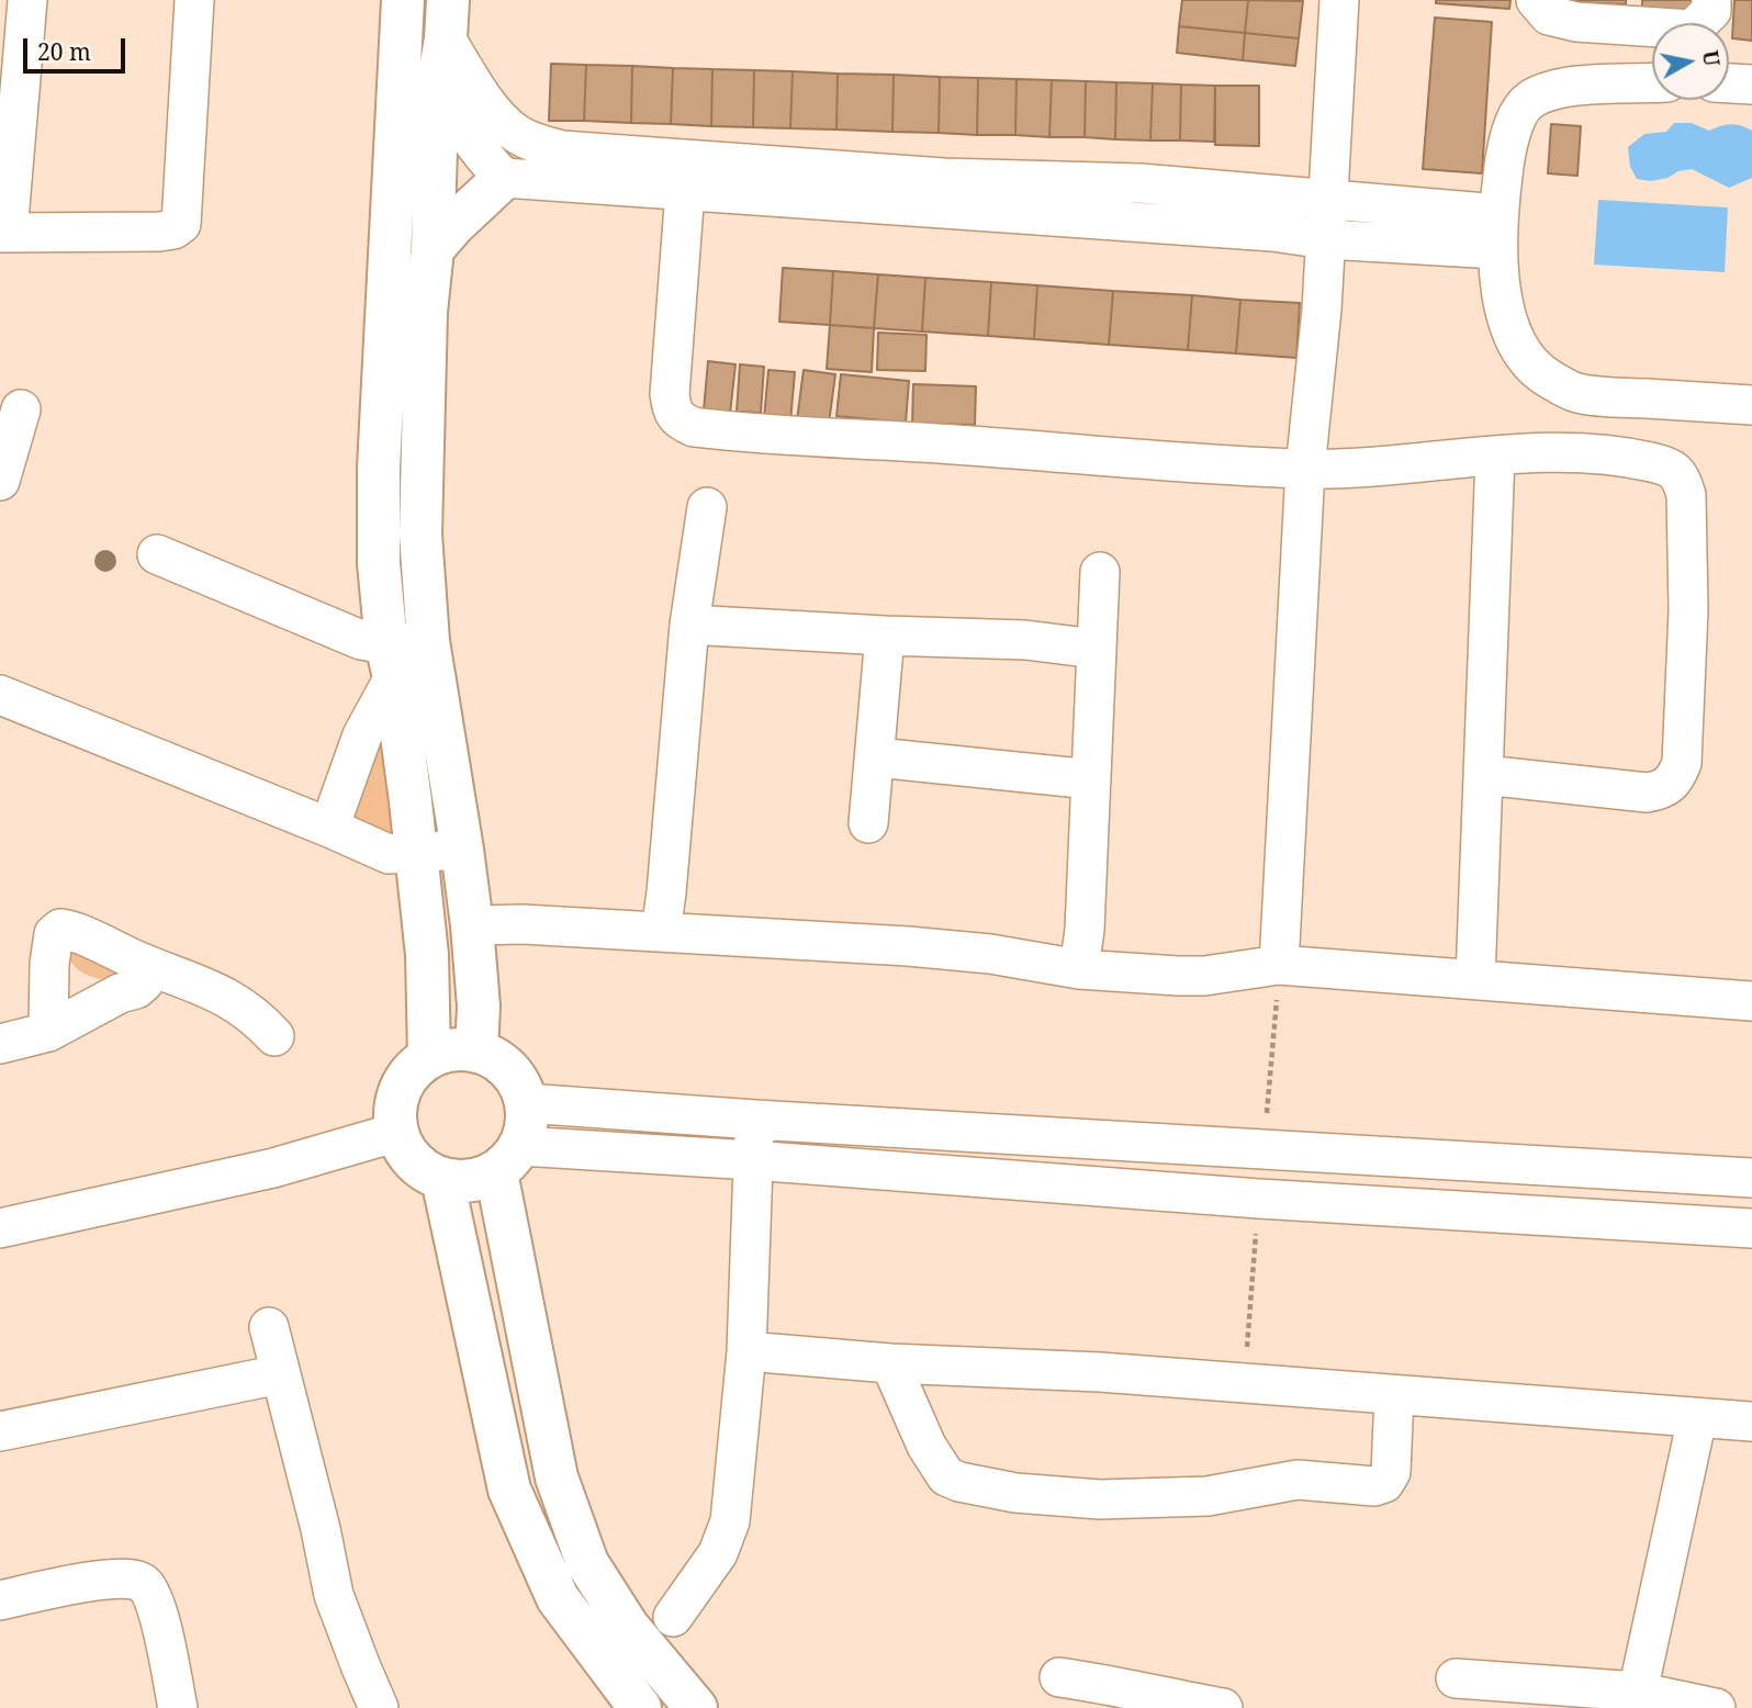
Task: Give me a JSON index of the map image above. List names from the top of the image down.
{
  "scale_bar": "20 m",
  "north": "right"
}
